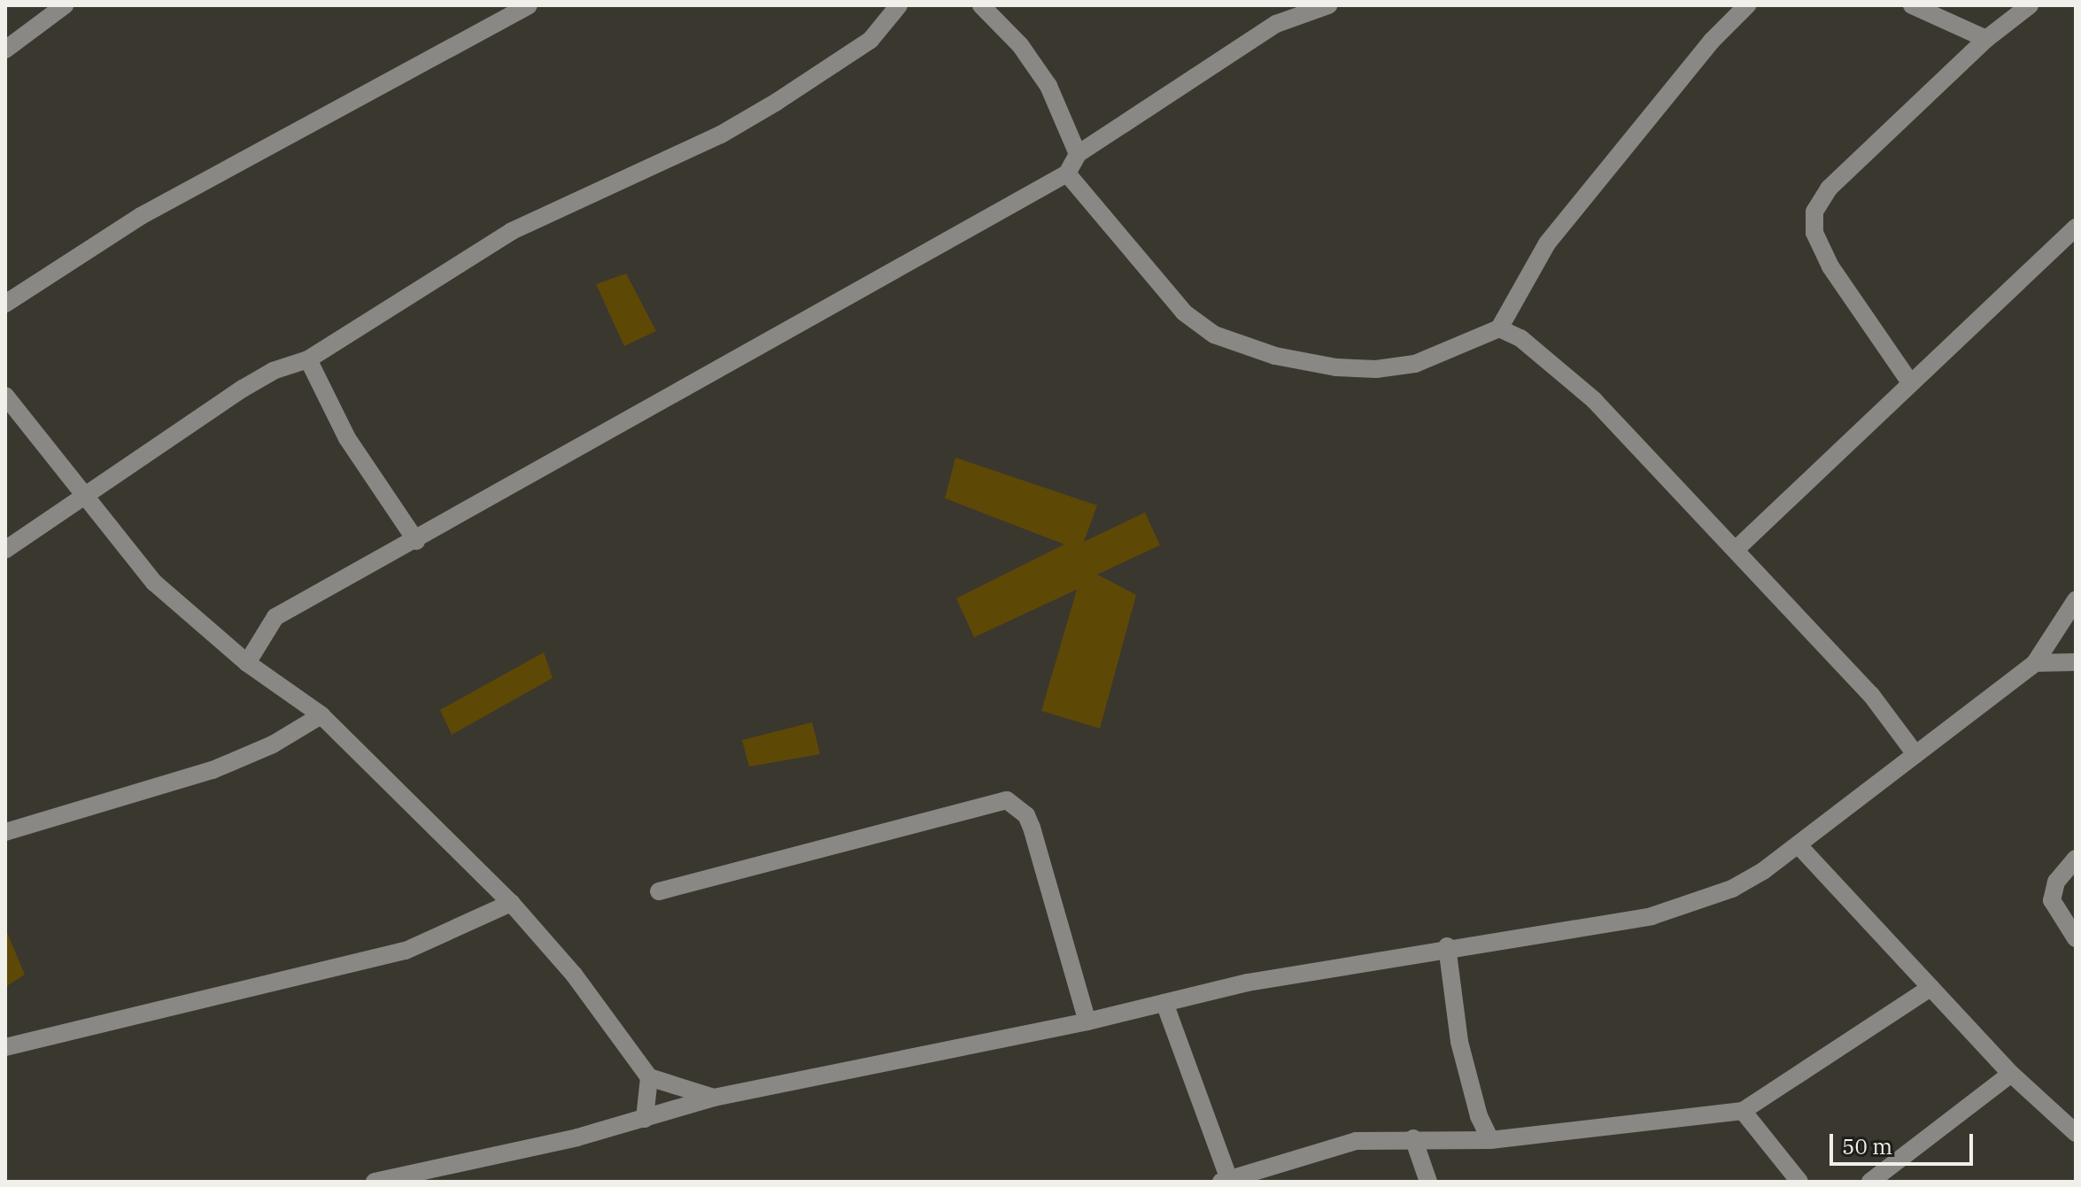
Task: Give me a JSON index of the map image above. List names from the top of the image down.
{
  "scale_bar": "50 m"
}
